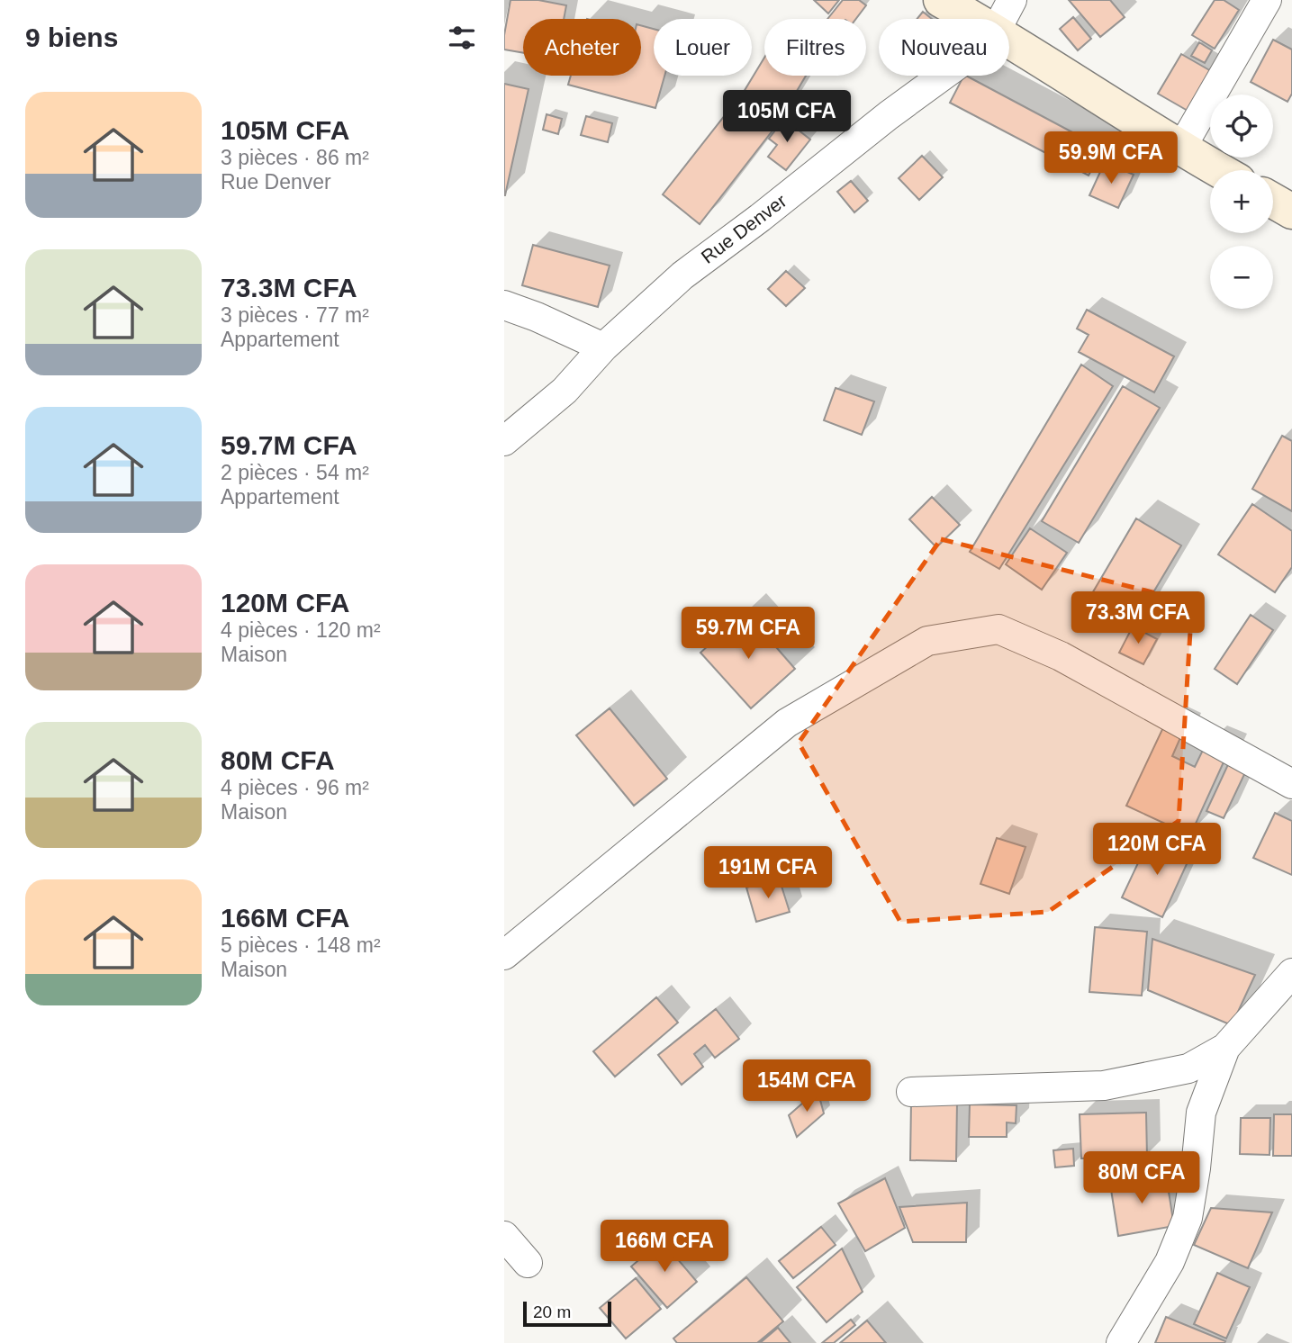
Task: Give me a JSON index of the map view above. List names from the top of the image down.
{
  "streets": {
    "street": ["Rue Denver"]
  },
  "scale_bar": "20 m",
  "page": {
    "heading": "9 biens",
    "chip": [
      "Acheter",
      "Louer",
      "Filtres",
      "Nouveau"
    ],
    "list": [
      {
        "name": "105M CFA",
        "note": "3 pièces · 86 m² · Rue Denver"
      },
      {
        "name": "73.3M CFA",
        "note": "3 pièces · 77 m² · Appartement"
      },
      {
        "name": "59.7M CFA",
        "note": "2 pièces · 54 m² · Appartement"
      },
      {
        "name": "120M CFA",
        "note": "4 pièces · 120 m² · Maison"
      },
      {
        "name": "80M CFA",
        "note": "4 pièces · 96 m² · Maison"
      },
      {
        "name": "166M CFA",
        "note": "5 pièces · 148 m² · Maison"
      }
    ],
    "price": [
      "105M CFA",
      "59.9M CFA",
      "73.3M CFA",
      "59.7M CFA",
      "120M CFA",
      "191M CFA",
      "154M CFA",
      "80M CFA",
      "166M CFA"
    ],
    "map_buttons": ["+", "−"],
    "scale": "20 m"
  }
}
